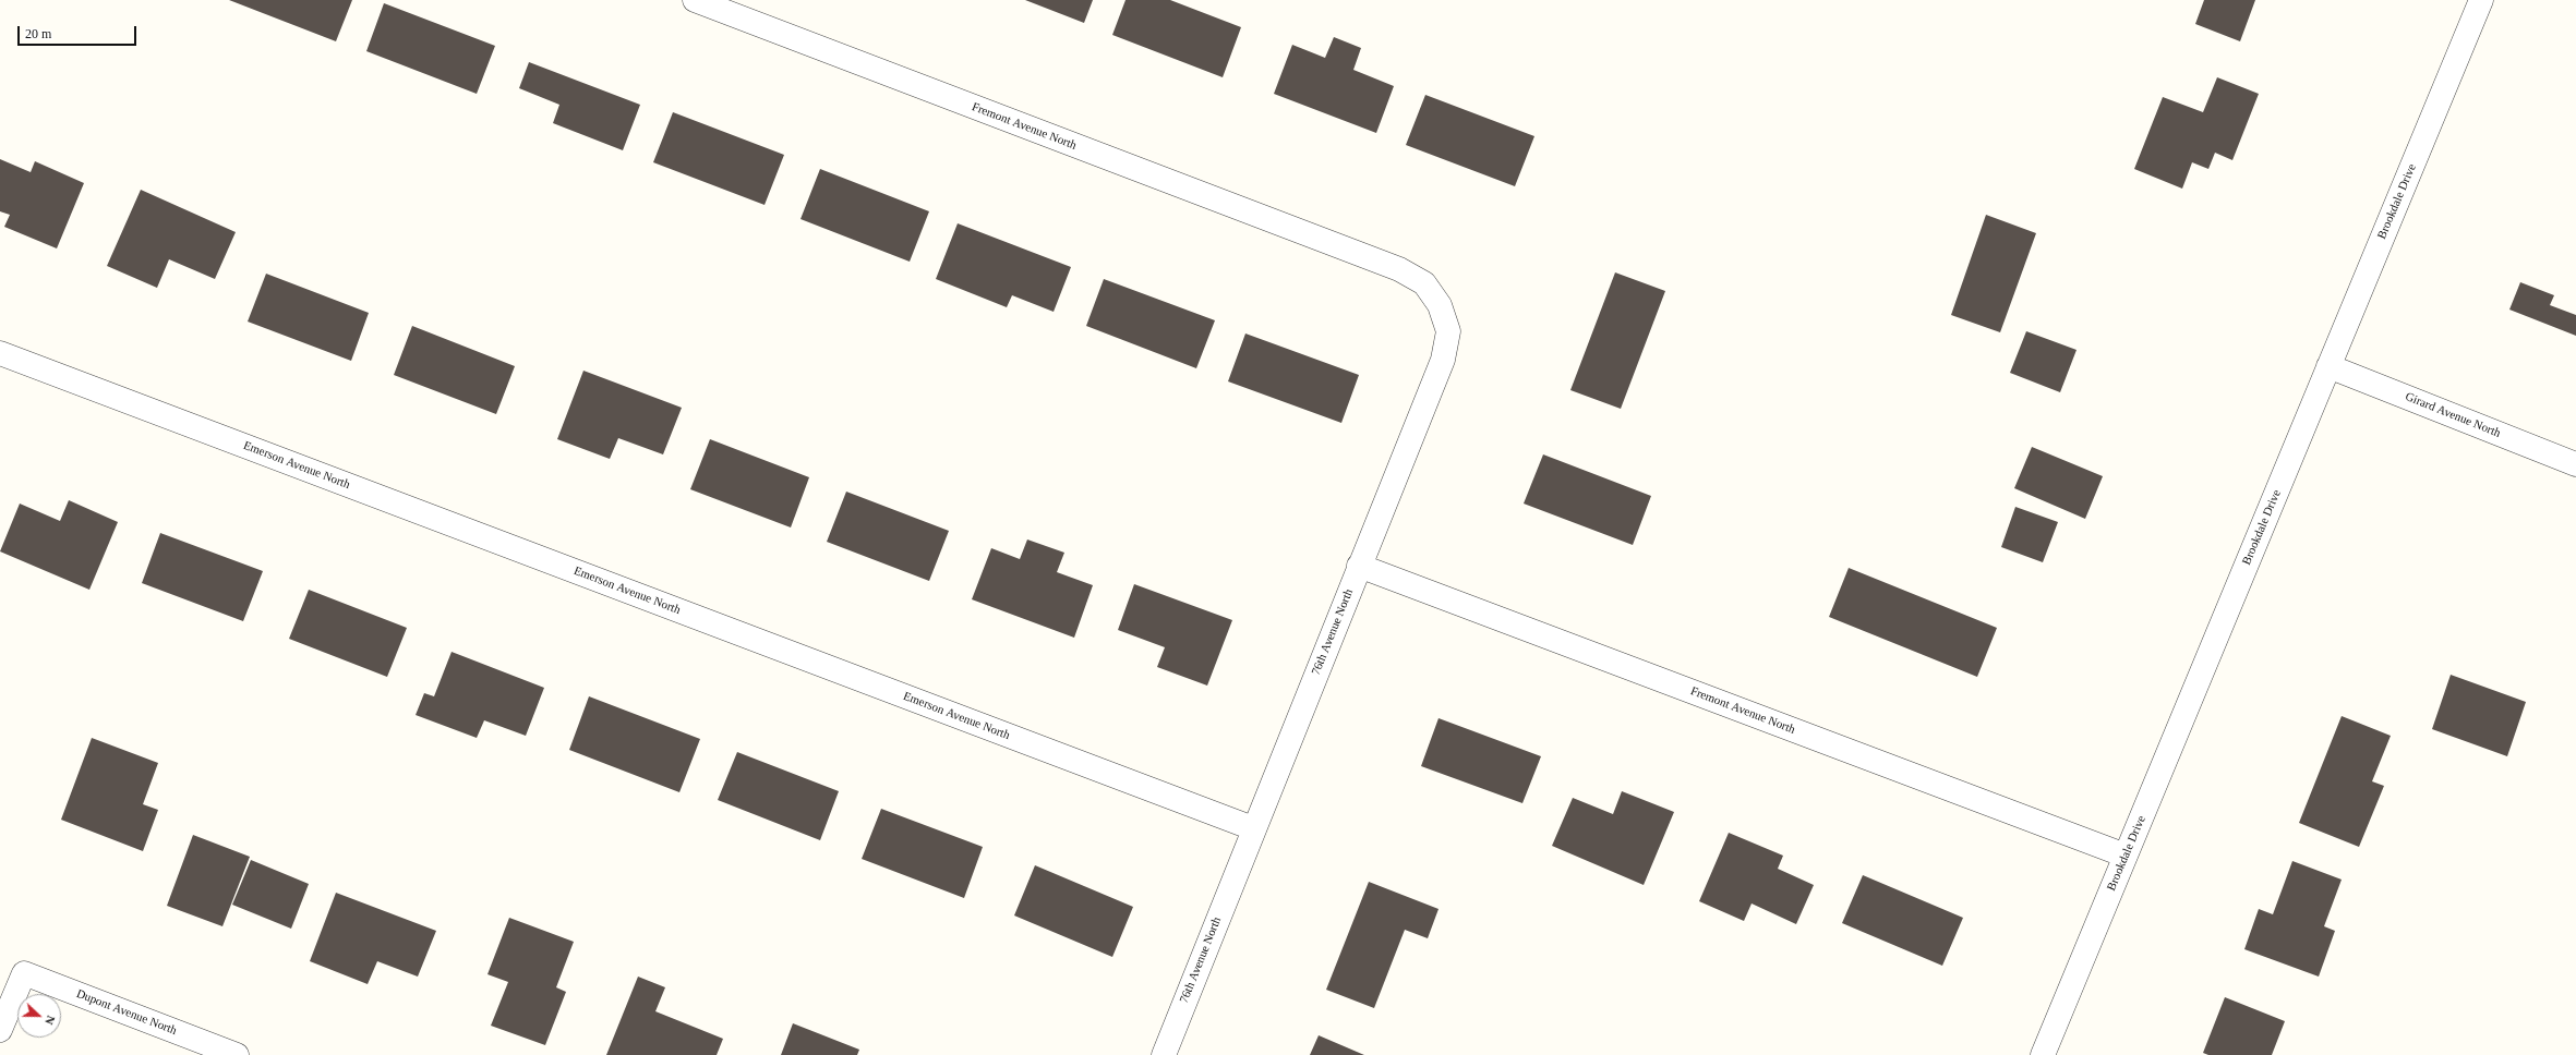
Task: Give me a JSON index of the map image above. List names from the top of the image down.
{
  "streets": {
    "street": [
      "Fremont Avenue North",
      "Brookdale Drive",
      "Girard Avenue North",
      "Emerson Avenue North",
      "76th Avenue North",
      "Dupont Avenue North"
    ]
  },
  "crossings": [
    ["Fremont Avenue North", "Brookdale Drive"],
    ["Fremont Avenue North", "76th Avenue North"],
    ["Brookdale Drive", "Girard Avenue North"],
    ["Emerson Avenue North", "76th Avenue North"]
  ],
  "scale_bar": "20 m",
  "north": "right"
}
